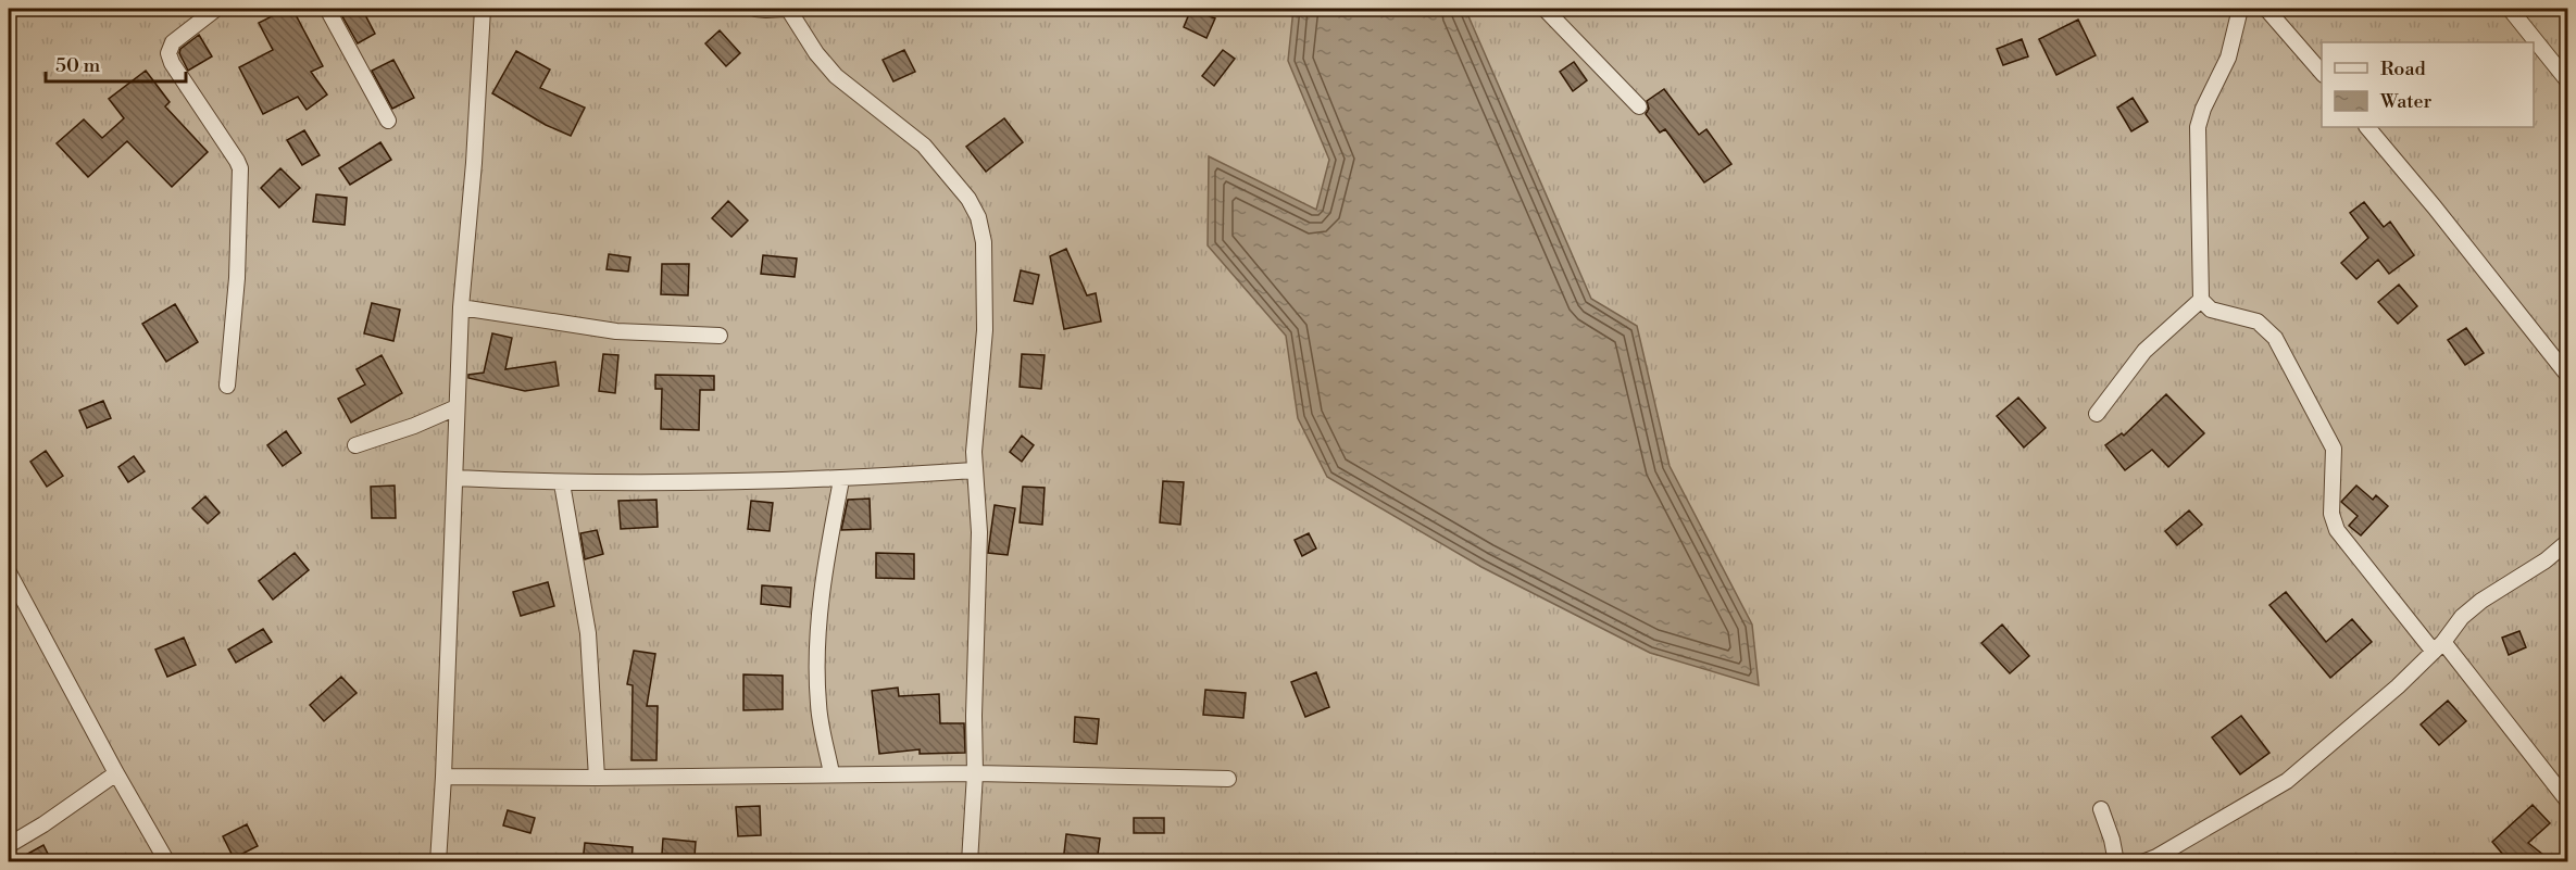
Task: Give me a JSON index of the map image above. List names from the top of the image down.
{
  "legend": ["Road", "Water"],
  "scale_bar": "50 m"
}
